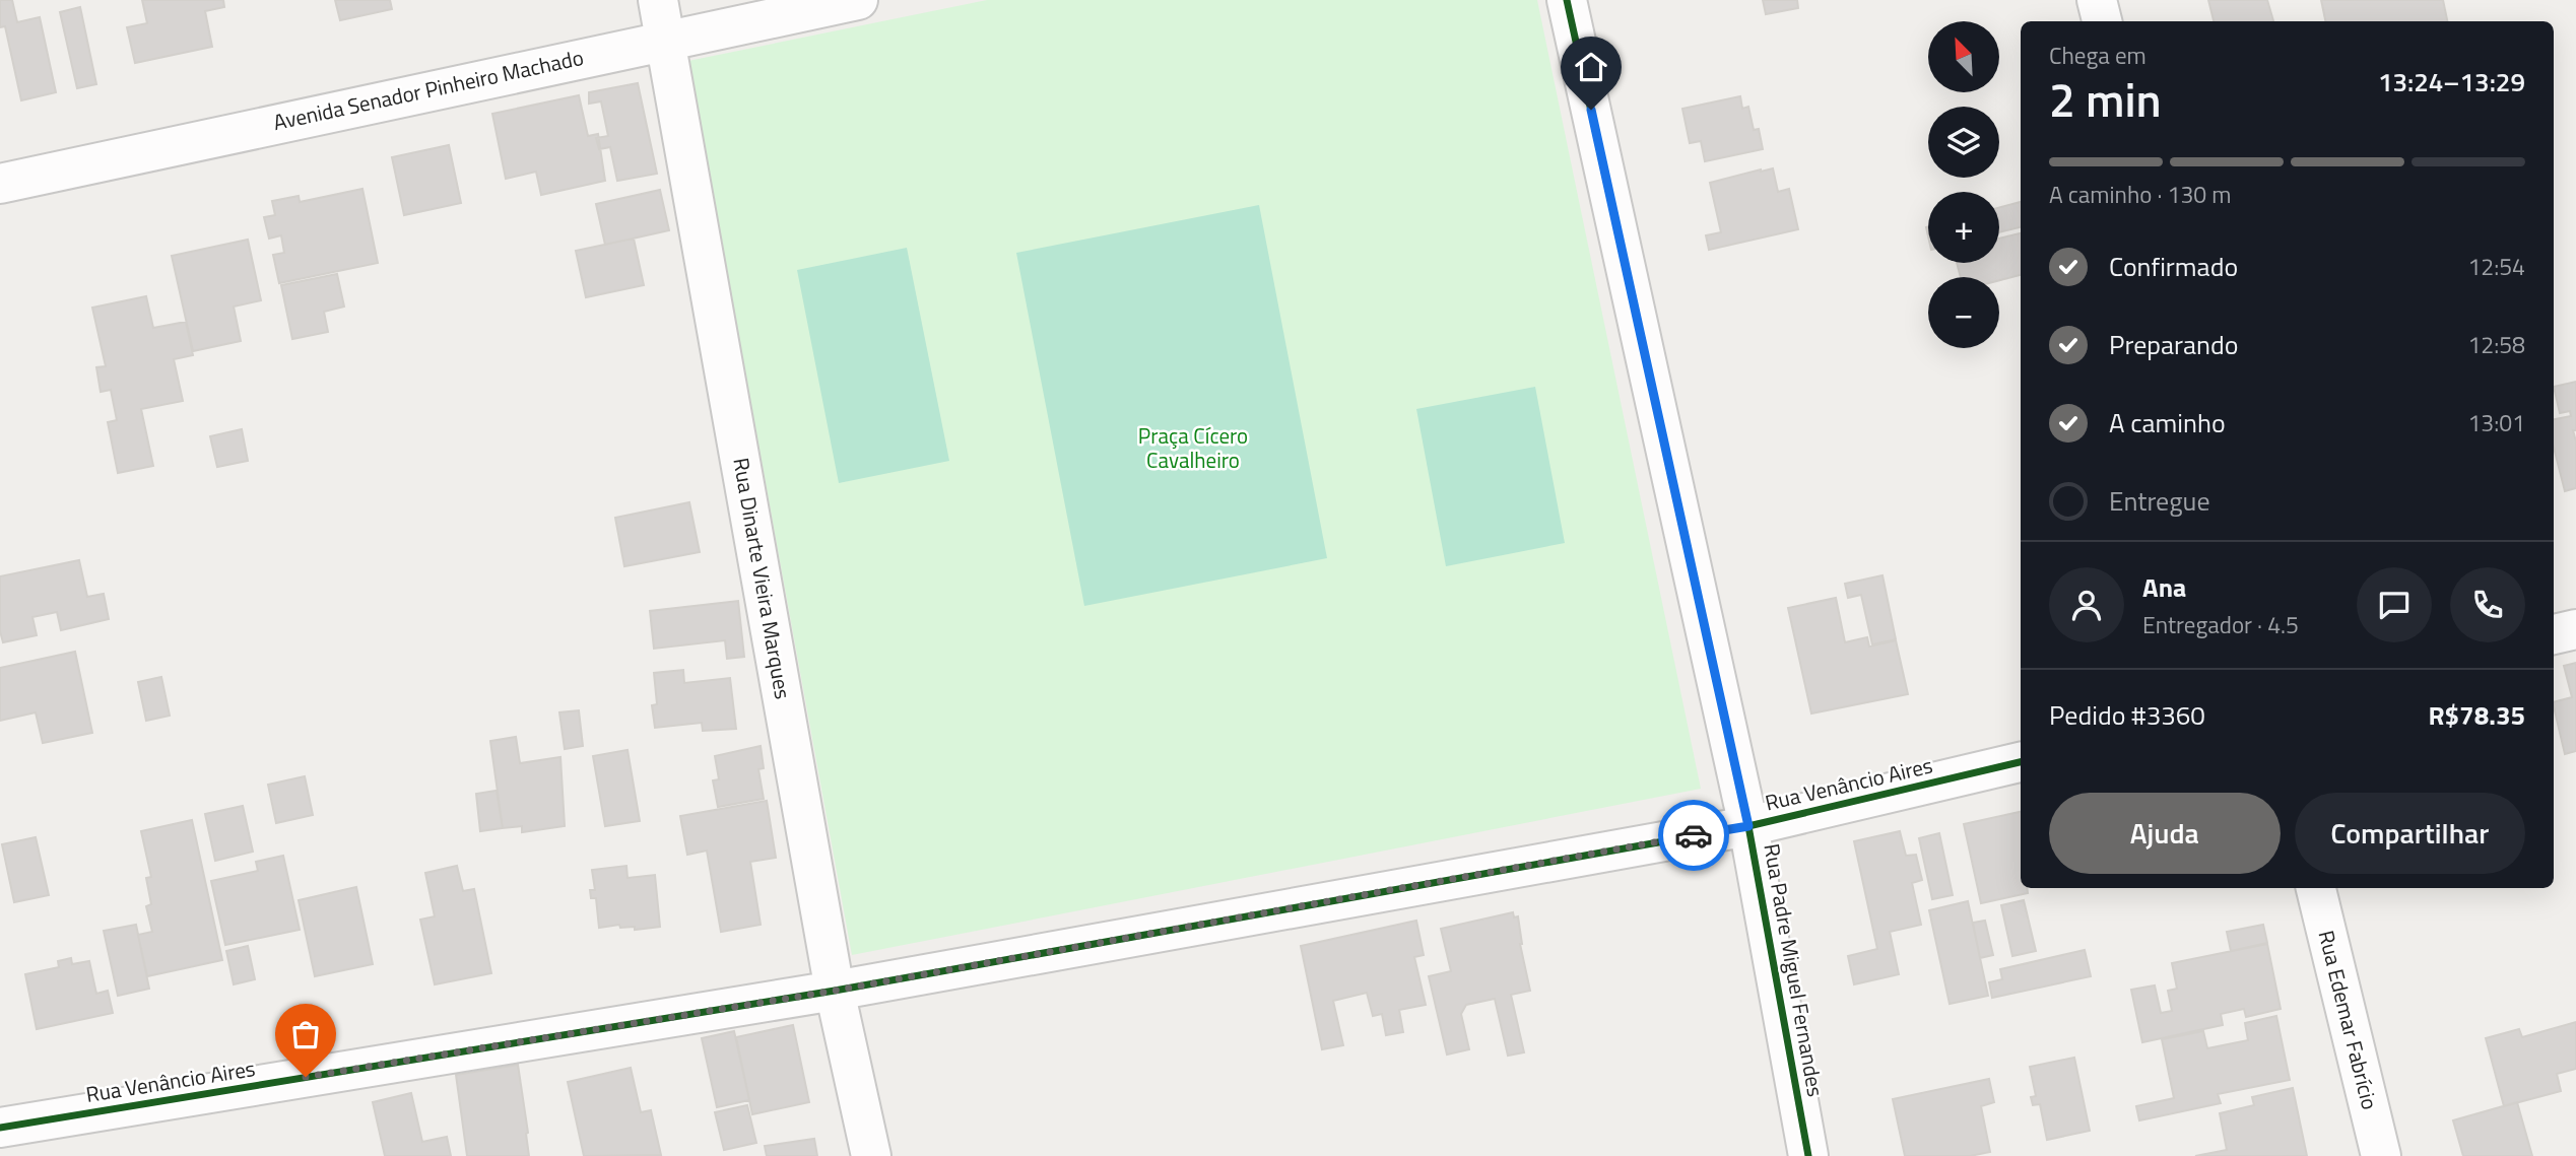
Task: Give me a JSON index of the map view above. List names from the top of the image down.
{
  "streets": {
    "street": [
      "Avenida Senador Pinheiro Machado",
      "Rua Dinarte Vieira Marques",
      "Rua Venâncio Aires",
      "Rua Padre Miguel Fernandes",
      "Rua Edemar Fabrício"
    ]
  },
  "crossings": [
    ["Avenida Senador Pinheiro Machado", "Rua Dinarte Vieira Marques"],
    ["Rua Dinarte Vieira Marques", "Rua Venâncio Aires"],
    ["Rua Venâncio Aires", "Rua Padre Miguel Fernandes"]
  ],
  "parks": ["Praça Cícero Cavalheiro"],
  "north": "top left",
  "page": {
    "map_buttons": ["+", "−"],
    "heading": ["2 min", "Chega em", "13:24–13:29"],
    "panel": [
      "Ana",
      "Entregador · 4.5",
      "Pedido #3360",
      "R$78.35"
    ],
    "bar": "A caminho · 130 m",
    "list": [
      ["Confirmado", "12:54"],
      ["Preparando", "12:58"],
      ["A caminho", "13:01"],
      "Entregue"
    ],
    "buttons": ["Ajuda", "Compartilhar"]
  }
}
